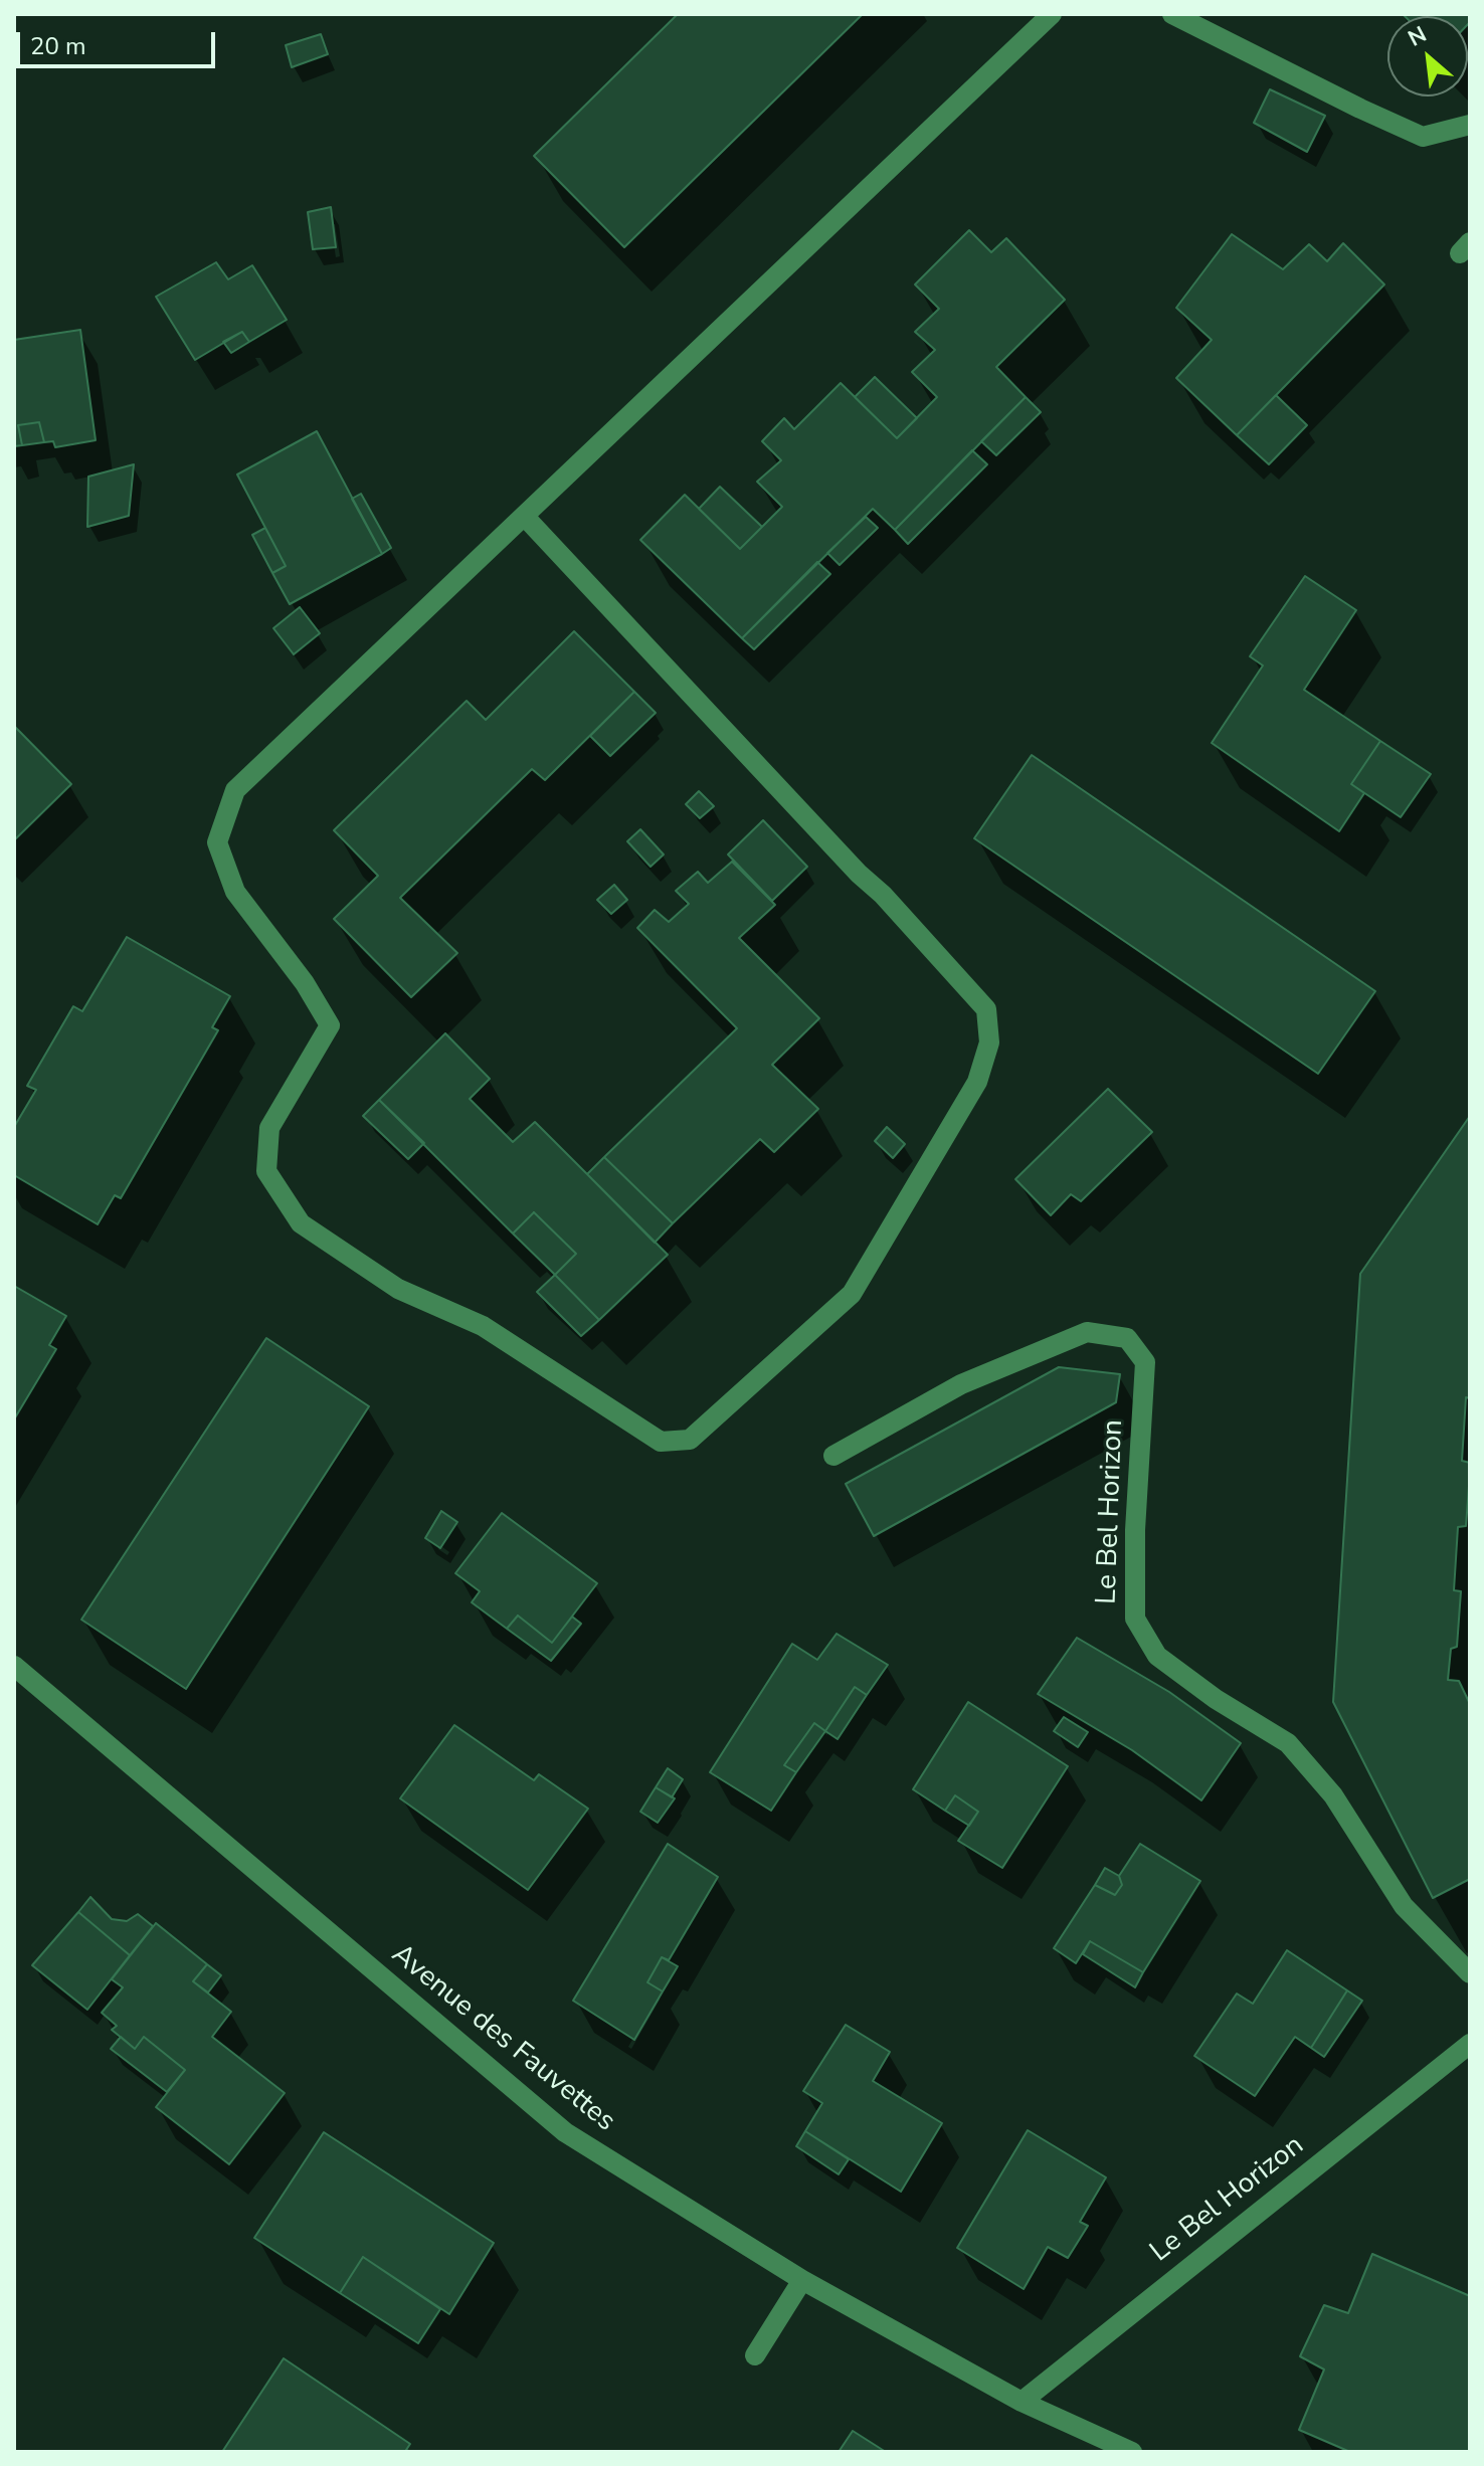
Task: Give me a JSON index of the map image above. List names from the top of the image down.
{
  "streets": {
    "street": ["Le Bel Horizon", "Avenue des Fauvettes"]
  },
  "crossings": [
    ["Le Bel Horizon", "Avenue des Fauvettes"]
  ],
  "scale_bar": "20 m",
  "north": "top left"
}
